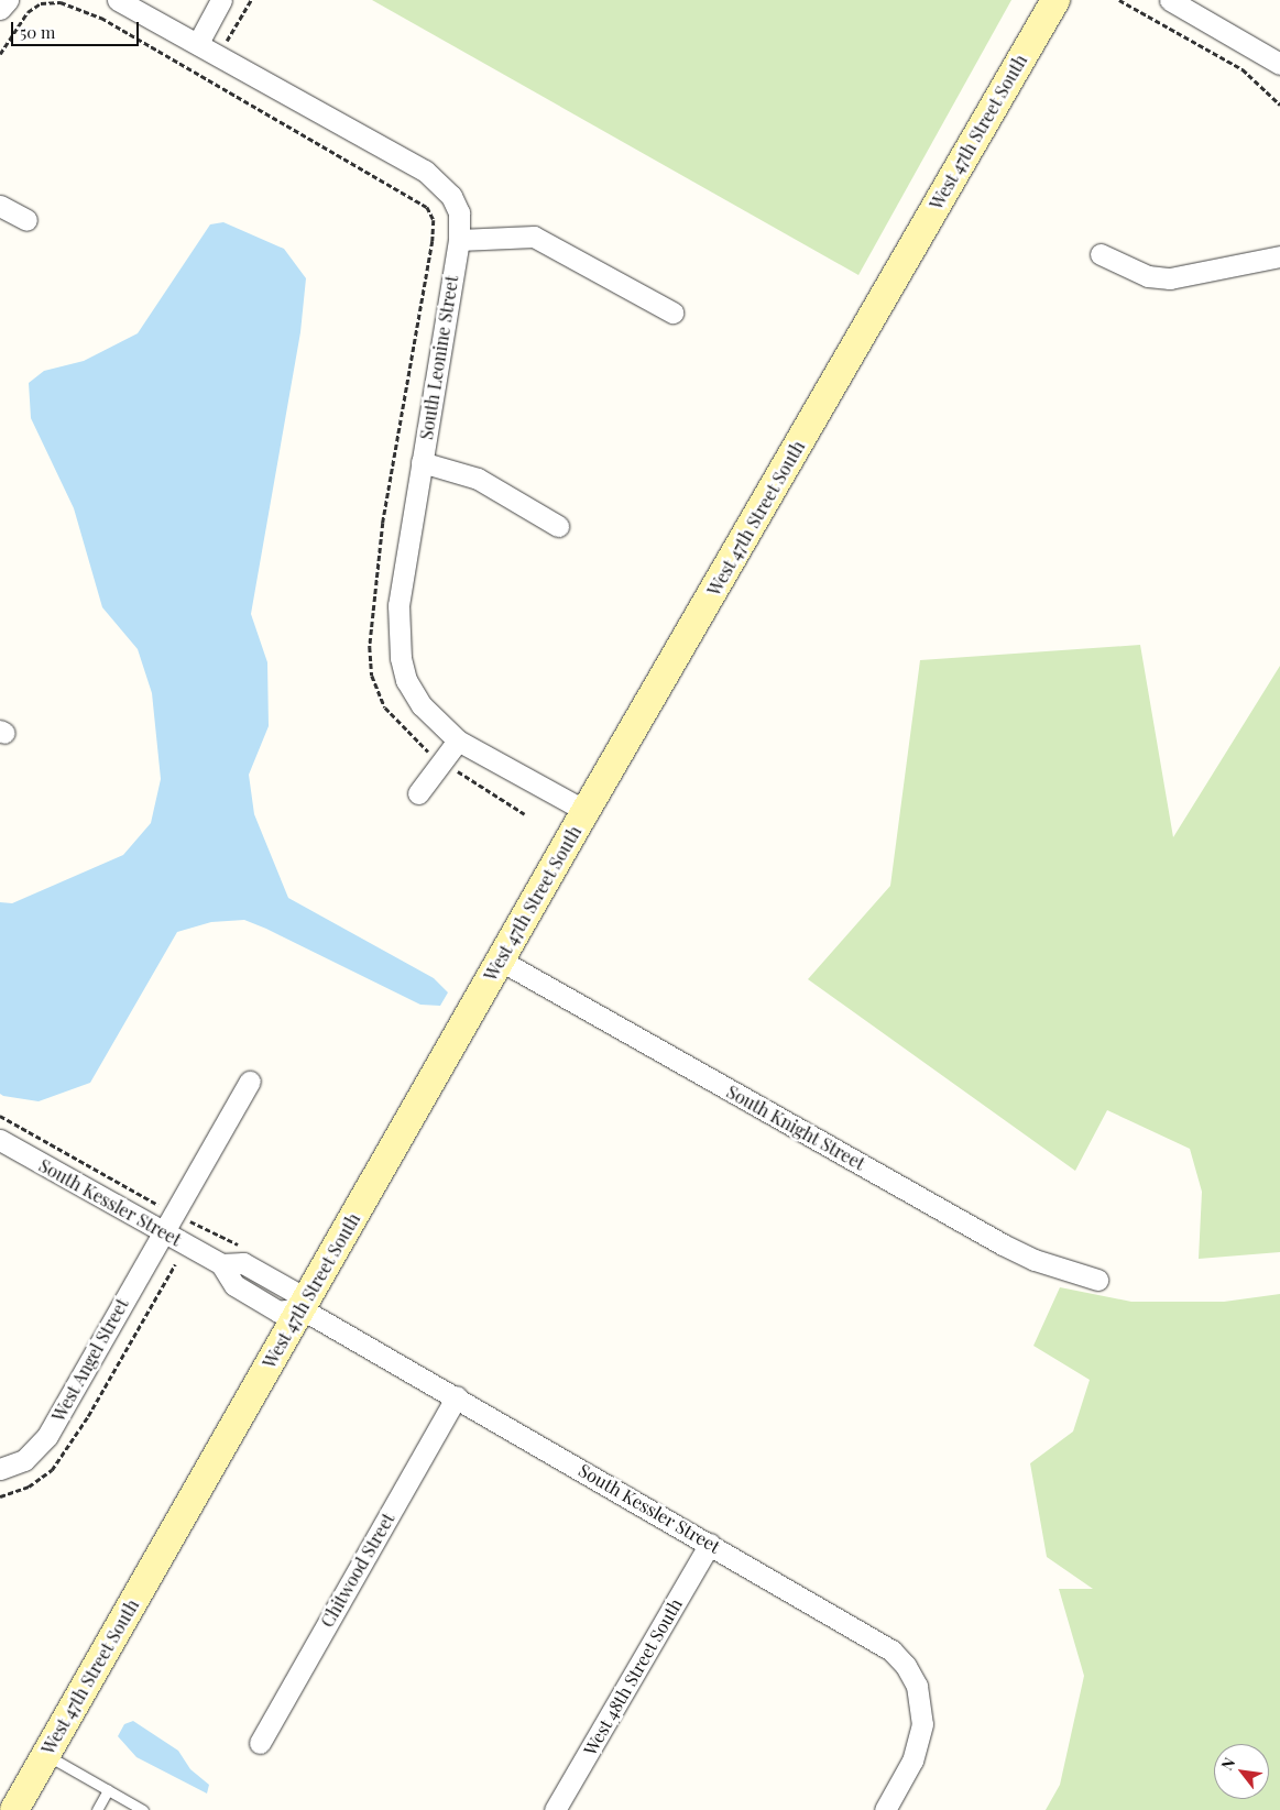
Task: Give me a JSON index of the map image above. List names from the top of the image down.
{
  "streets": {
    "street": [
      "West 47th Street South",
      "South Leonine Street",
      "South Knight Street",
      "South Kessler Street",
      "West Angel Street",
      "Chitwood Street",
      "West 48th Street South"
    ]
  },
  "crossings": [
    ["West 47th Street South", "South Leonine Street"],
    ["West 47th Street South", "South Knight Street"],
    ["West 47th Street South", "South Kessler Street"],
    ["South Kessler Street", "West Angel Street"],
    ["South Kessler Street", "Chitwood Street"],
    ["South Kessler Street", "West 48th Street South"]
  ],
  "scale_bar": "50 m",
  "north": "top left"
}
